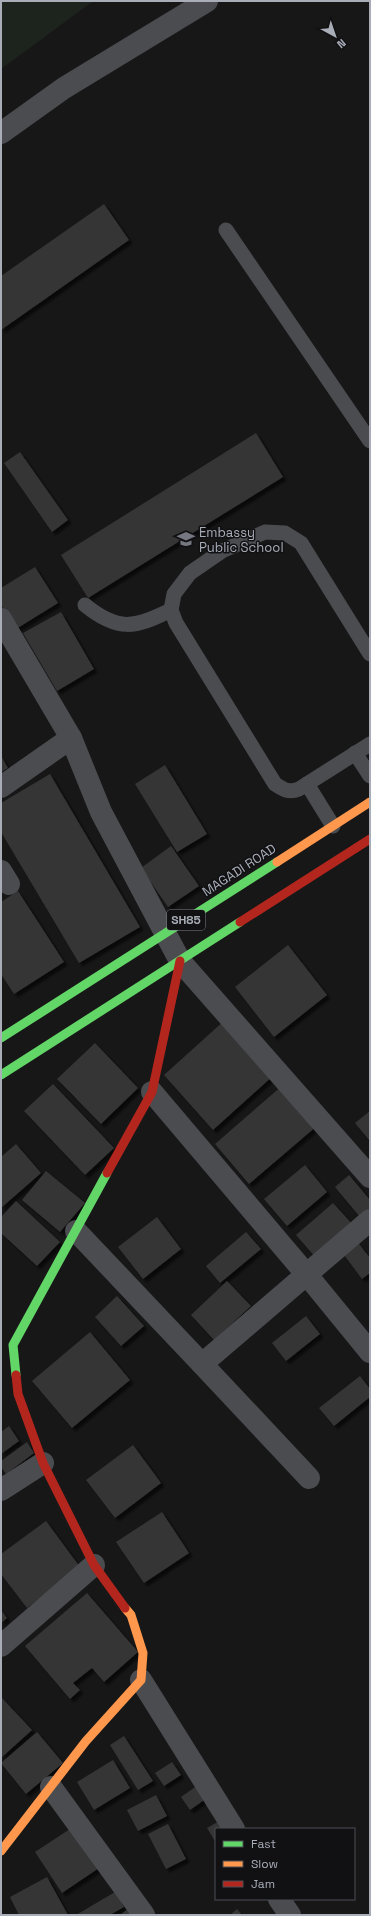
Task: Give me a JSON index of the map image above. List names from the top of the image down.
{
  "streets": {
    "street": ["MAGADI ROAD", "SH85"]
  },
  "places": {
    "school or university": ["Embassy Public School"]
  },
  "legend": ["Fast", "Slow", "Jam"],
  "north": "bottom right"
}
